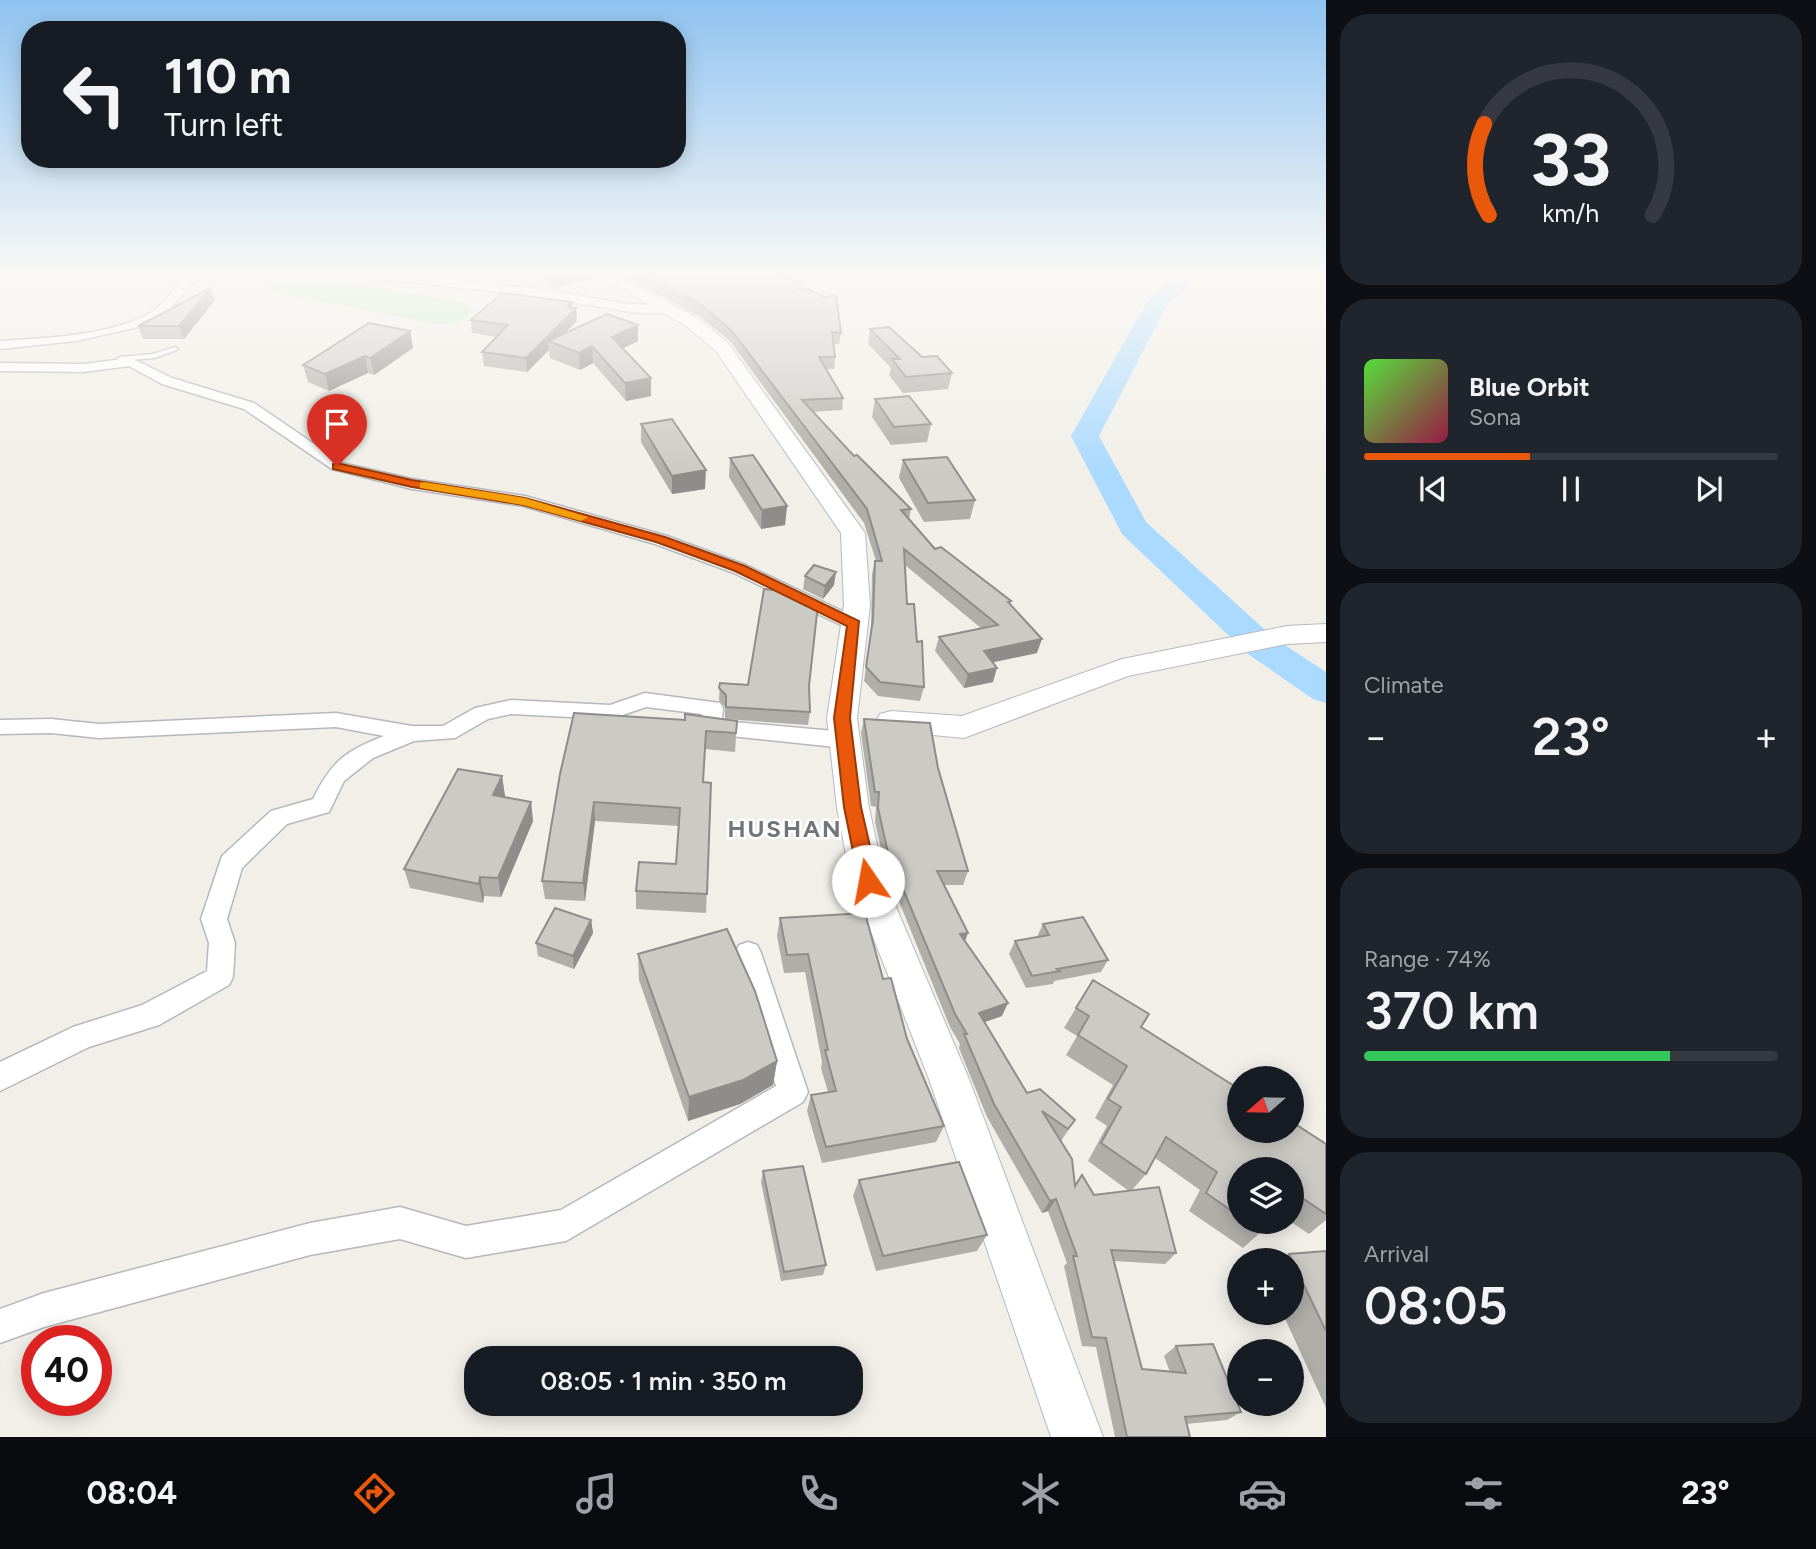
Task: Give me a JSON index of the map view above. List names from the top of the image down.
{
  "districts": ["HUSHAN"],
  "north": "left",
  "page": {
    "turn": ["110 m", "Turn left"],
    "song": ["Blue Orbit", "Sona"],
    "tile": [
      "Climate",
      ["Range · 74%", "370 km"],
      ["Arrival", "08:05"]
    ],
    "heat": ["−", "23°", "+"],
    "map_buttons": ["+", "−"],
    "limit": "40",
    "trip": "08:05 · 1 min · 350 m",
    "tabs": ["08:04", "23°"],
    "gauge": ["33", "km/h"]
  }
}
